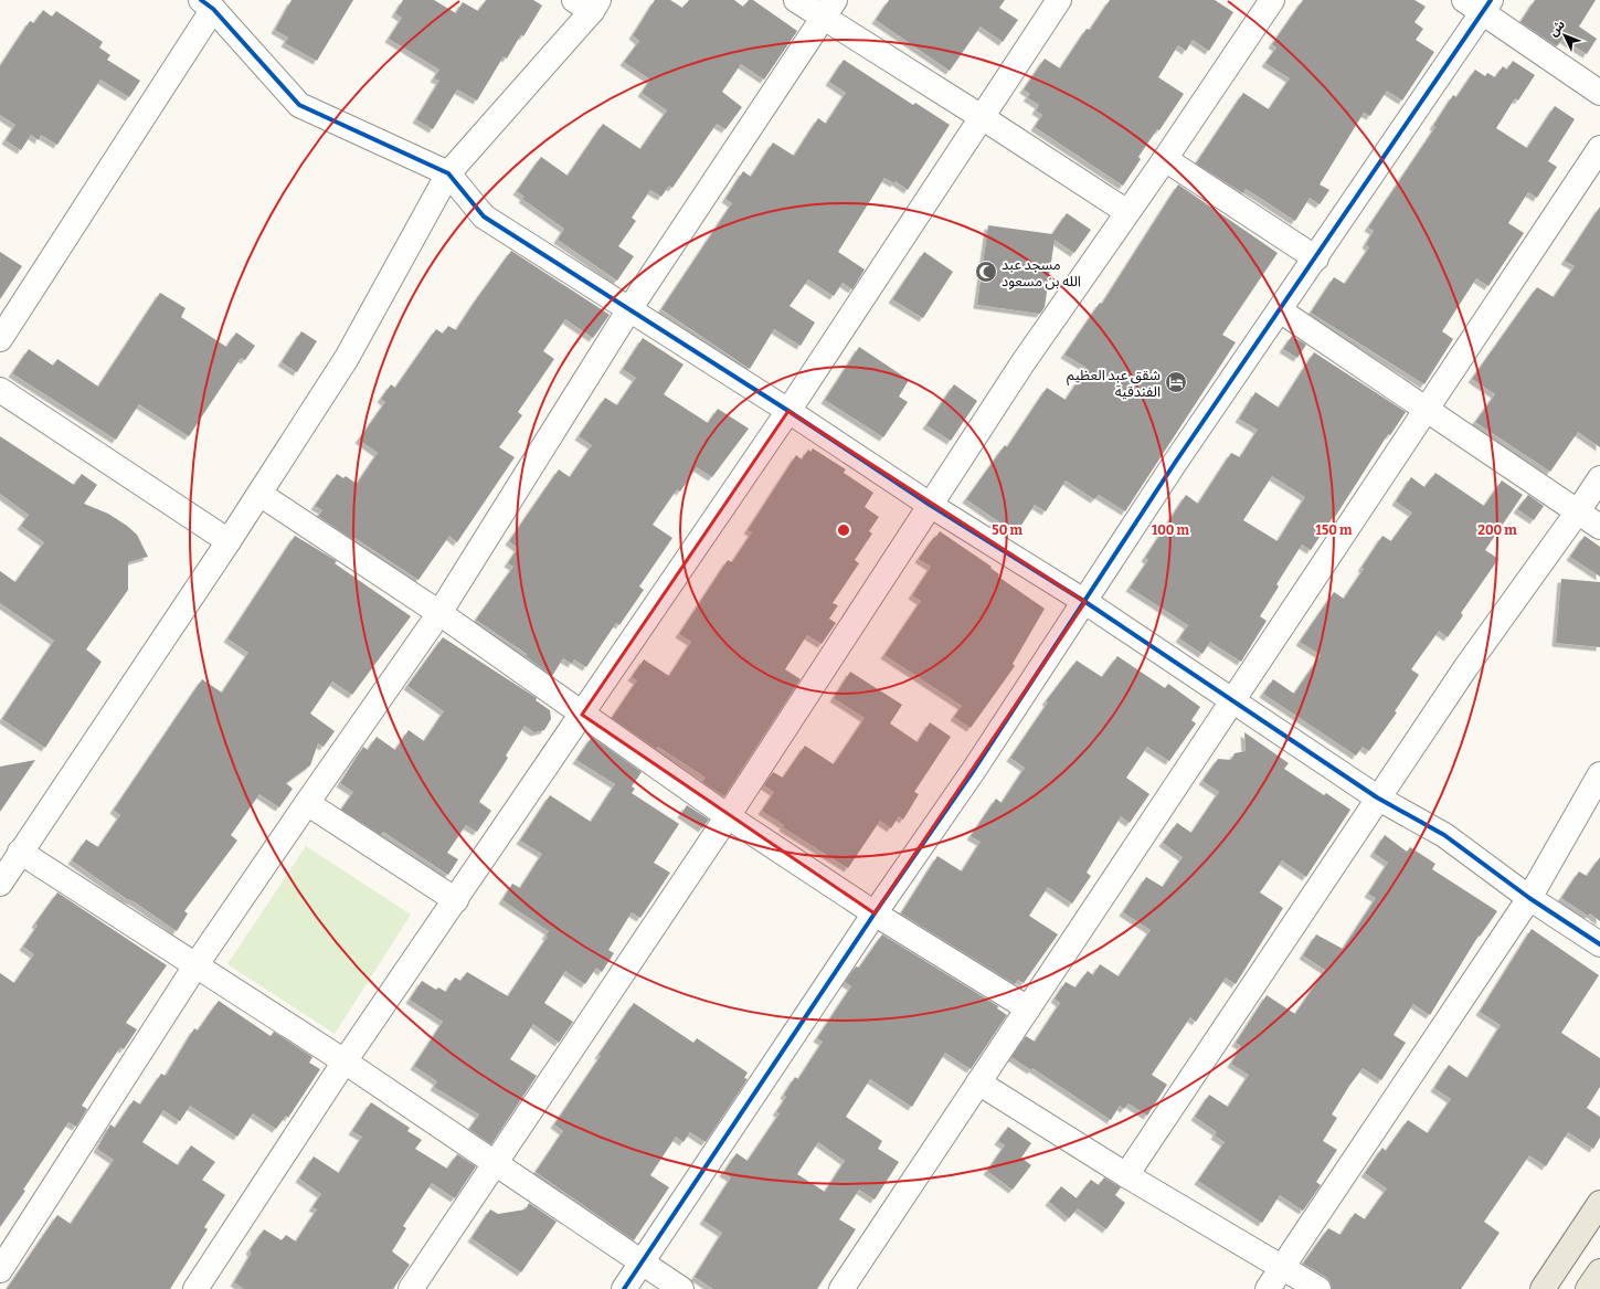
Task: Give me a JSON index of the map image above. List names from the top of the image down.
{
  "places": {
    "mosque": ["مسجد عبد الله بن مسعود"],
    "hotel": ["شقق عبد العظيم الفندقية"]
  },
  "north": "top left",
  "rings": [
    "50 m",
    "100 m",
    "150 m",
    "200 m"
  ]
}
